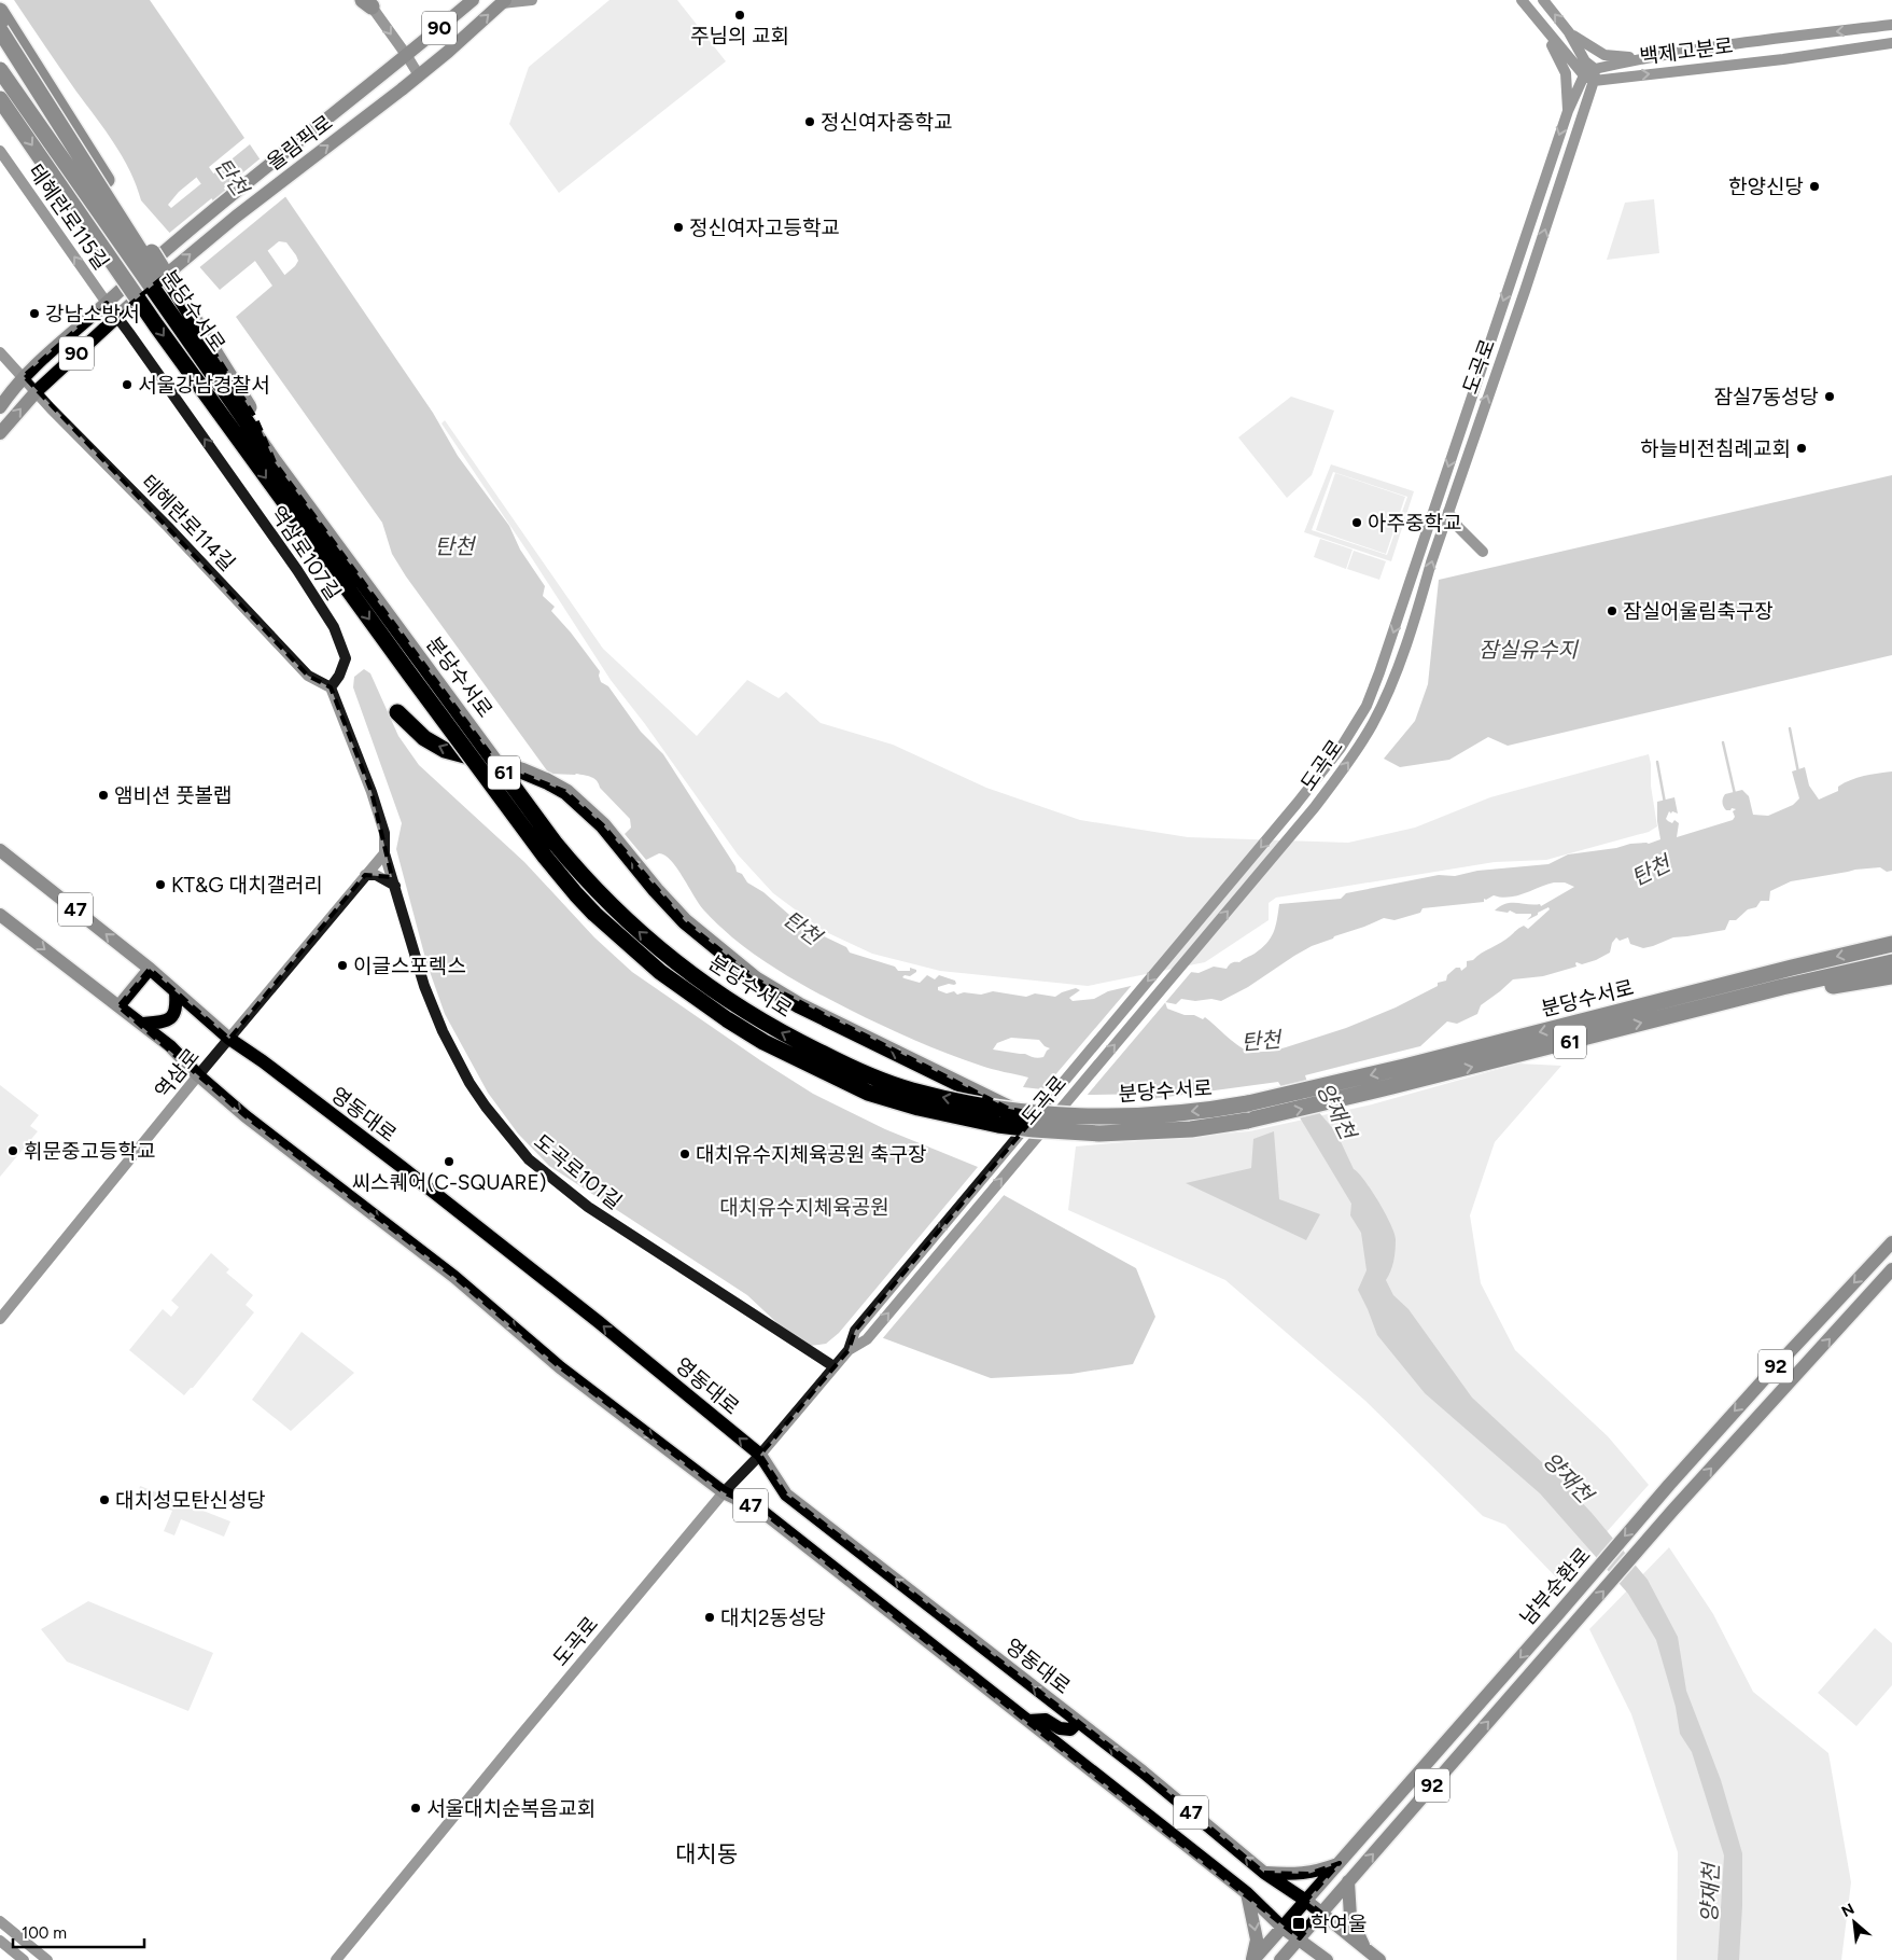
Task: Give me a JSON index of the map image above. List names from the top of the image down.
{
  "streets": {
    "highway": ["분당수서로", "61"],
    "main road": [
      "90",
      "백제고분로",
      "올림픽로",
      "테헤란로115길",
      "도곡로",
      "테헤란로114길",
      "역삼로107길",
      "47",
      "역삼로",
      "영동대로",
      "도곡로101길",
      "92",
      "남부순환로"
    ]
  },
  "crossings": [
    ["90", "올림픽로"],
    ["90", "테헤란로115길"],
    ["90", "테헤란로114길"],
    ["90", "역삼로107길"],
    ["백제고분로", "도곡로"],
    ["올림픽로", "테헤란로115길"],
    ["올림픽로", "역삼로107길"],
    ["테헤란로115길", "역삼로107길"],
    ["도곡로", "47"],
    ["도곡로", "영동대로"],
    ["도곡로", "도곡로101길"],
    ["테헤란로114길", "역삼로107길"],
    ["47", "역삼로"],
    ["47", "남부순환로"],
    ["역삼로", "영동대로"],
    ["역삼로", "도곡로101길"],
    ["영동대로", "남부순환로"]
  ],
  "one_way": ["테헤란로115길", "역삼로107길"],
  "districts": ["대치동"],
  "water": ["탄천", "잠실유수지", "양재천"],
  "parks": ["대치유수지체육공원"],
  "places": {
    "other": [
      "주님의 교회",
      "정신여자중학교",
      "한양신당",
      "정신여자고등학교",
      "강남소방서",
      "서울강남경찰서",
      "잠실7동성당",
      "하늘비전침례교회",
      "아주중학교",
      "잠실어울림축구장",
      "앰비션 풋볼랩",
      "KT&G 대치갤러리",
      "이글스포렉스",
      "휘문중고등학교",
      "대치유수지체육공원 축구장",
      "씨스퀘어(C-SQUARE)",
      "대치성모탄신성당",
      "대치2동성당",
      "서울대치순복음교회"
    ],
    "transit": ["학여울"]
  },
  "scale_bar": "100 m",
  "north": "top left"
}
